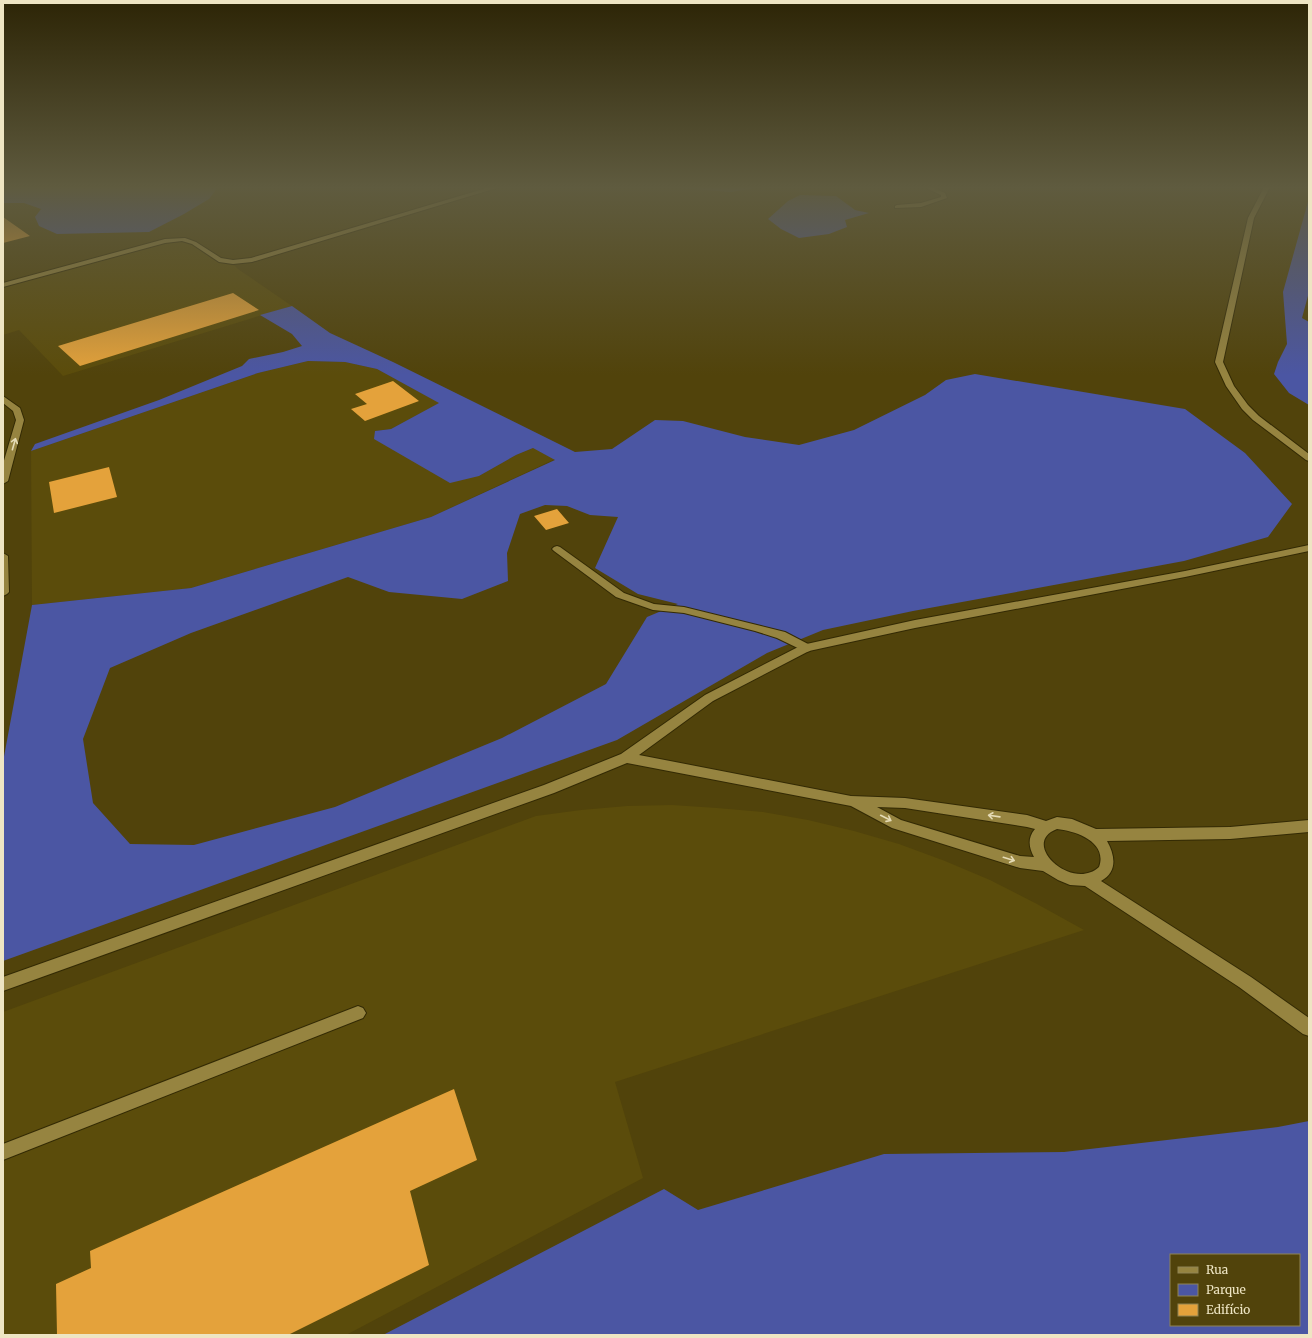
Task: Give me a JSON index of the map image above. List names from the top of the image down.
{
  "legend": ["Rua", "Parque", "Edifício"]
}
